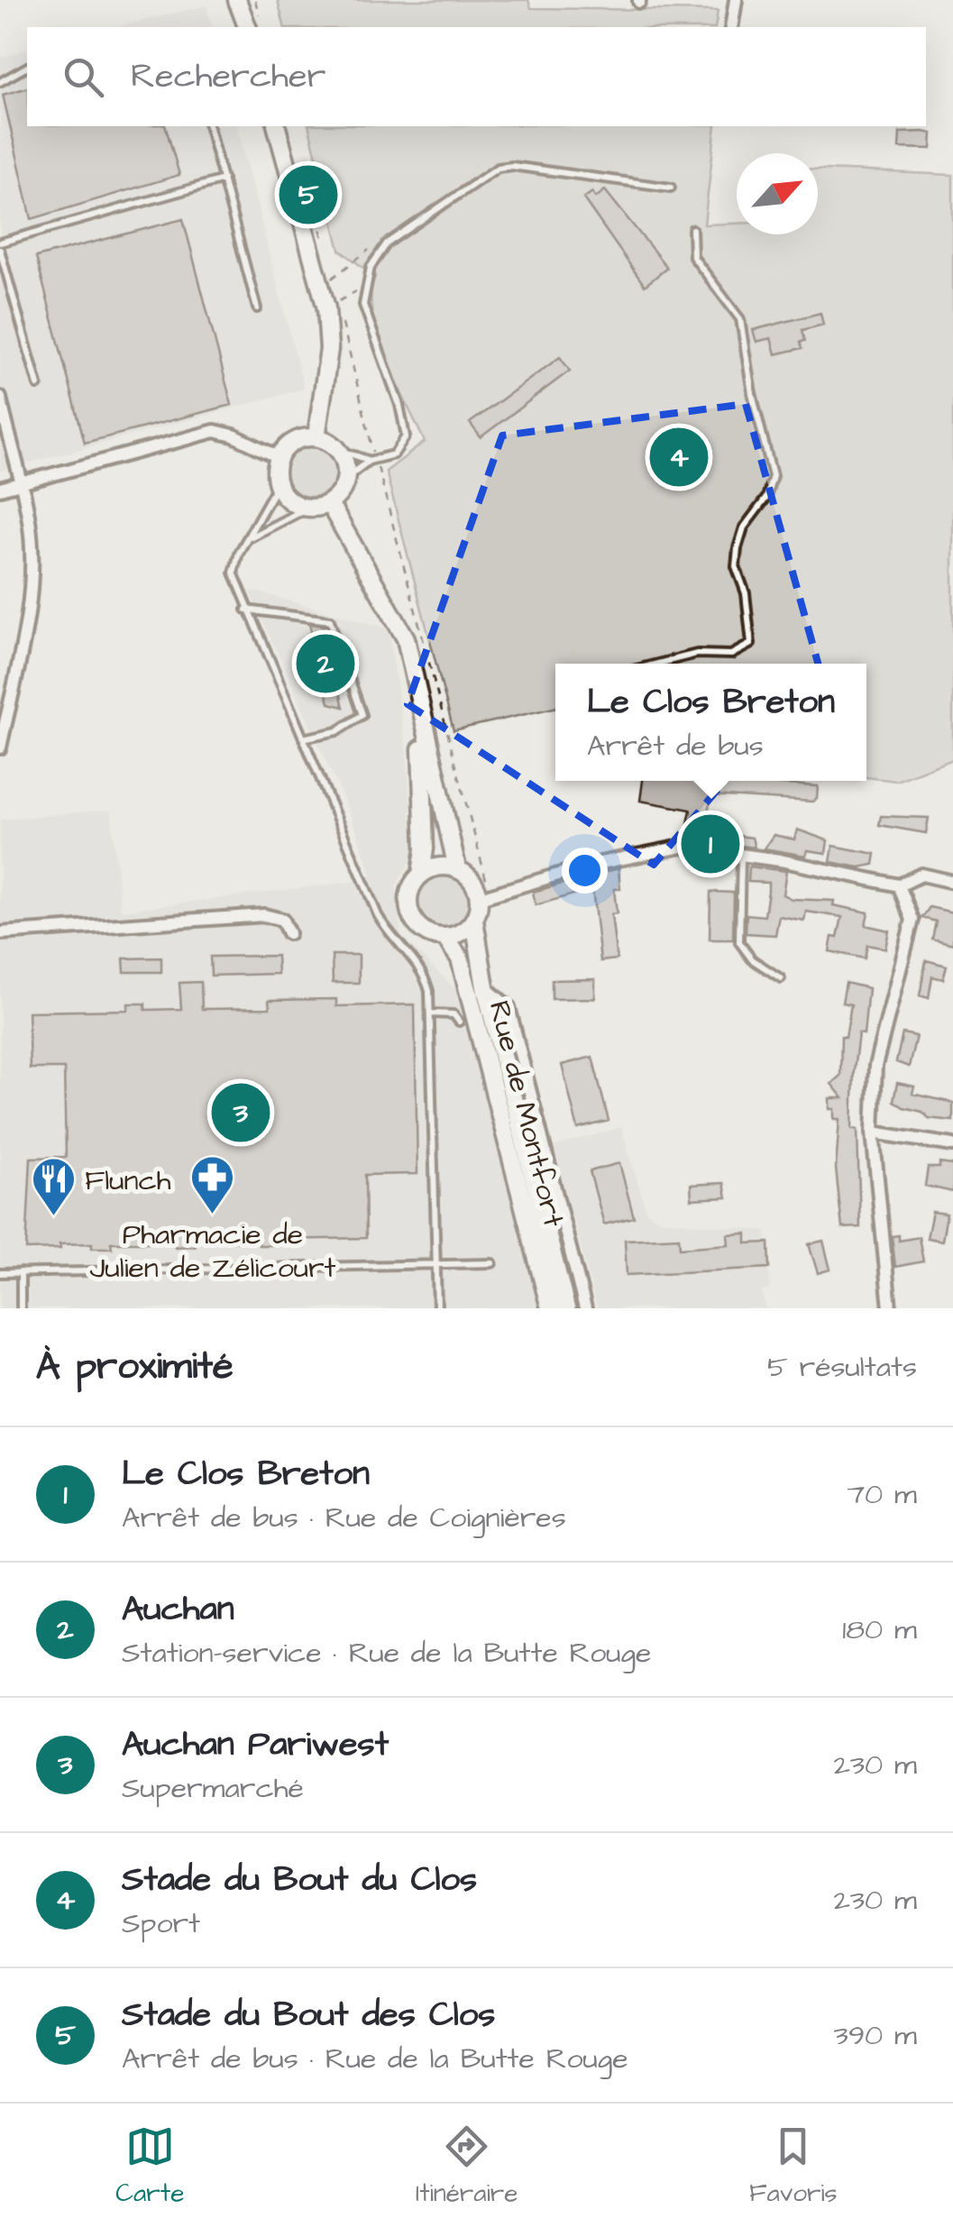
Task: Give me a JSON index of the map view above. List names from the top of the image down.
{
  "streets": {
    "street": ["Rue de Montfort"]
  },
  "places": {
    "pharmacy": ["Pharmacie de Julien de Zélicourt"],
    "restaurant": ["Flunch"]
  },
  "north": "top right",
  "page": {
    "search": "Rechercher",
    "pins": [
      "5",
      "4",
      "2",
      "1",
      "3"
    ],
    "popup": ["Le Clos Breton", "Arrêt de bus"],
    "heading": ["À proximité", "5 résultats"],
    "list": [
      {
        "mark": "1",
        "name": "Le Clos Breton",
        "note": "Arrêt de bus · Rue de Coignières",
        "value": "70 m"
      },
      {
        "mark": "2",
        "name": "Auchan",
        "note": "Station-service · Rue de la Butte Rouge",
        "value": "180 m"
      },
      {
        "mark": "3",
        "name": "Auchan Pariwest",
        "note": "Supermarché",
        "value": "230 m"
      },
      {
        "mark": "4",
        "name": "Stade du Bout du Clos",
        "note": "Sport",
        "value": "230 m"
      },
      {
        "mark": "5",
        "name": "Stade du Bout des Clos",
        "note": "Arrêt de bus · Rue de la Butte Rouge",
        "value": "390 m"
      }
    ],
    "nav": ["Carte", "Itinéraire", "Favoris"]
  }
}
